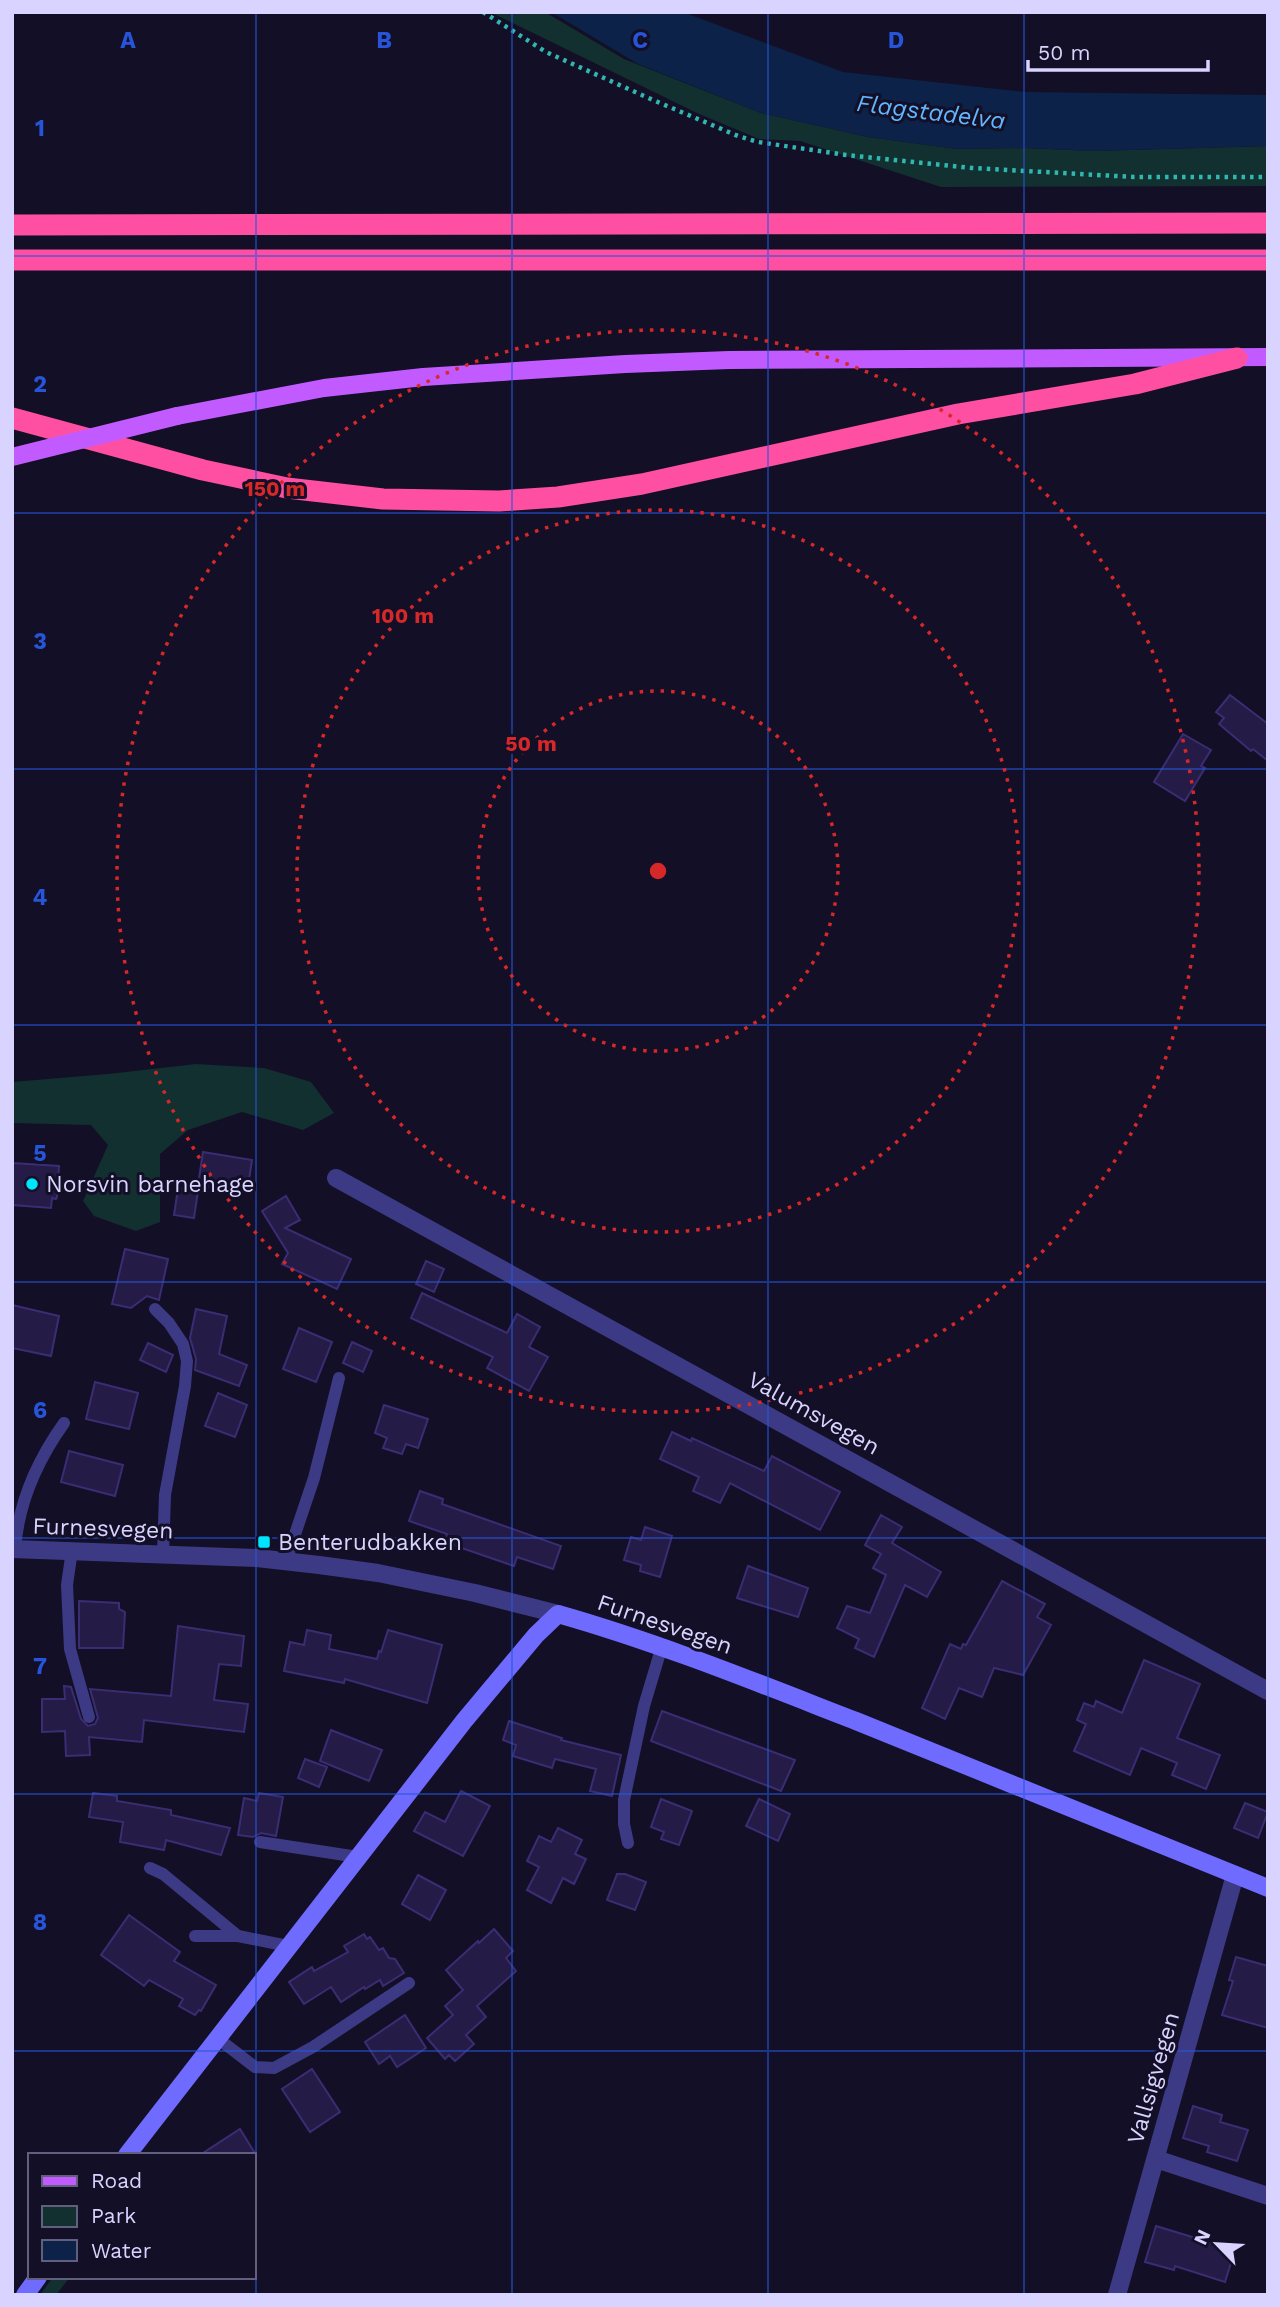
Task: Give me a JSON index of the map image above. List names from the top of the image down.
{
  "streets": {
    "main road": ["Furnesvegen"],
    "street": ["Valumsvegen", "Vallsigvegen"]
  },
  "crossings": [
    ["Furnesvegen", "Vallsigvegen"]
  ],
  "water": ["Flagstadelva"],
  "places": {
    "other": ["Norsvin barnehage"],
    "transit": ["Benterudbakken"]
  },
  "legend": ["Road", "Park", "Water"],
  "scale_bar": "50 m",
  "north": "top left",
  "grid": {
    "columns": [
      "A",
      "B",
      "C",
      "D"
    ],
    "rows": [
      "1",
      "2",
      "3",
      "4",
      "5",
      "6",
      "7",
      "8"
    ]
  },
  "rings": ["150 m", "100 m", "50 m"]
}
